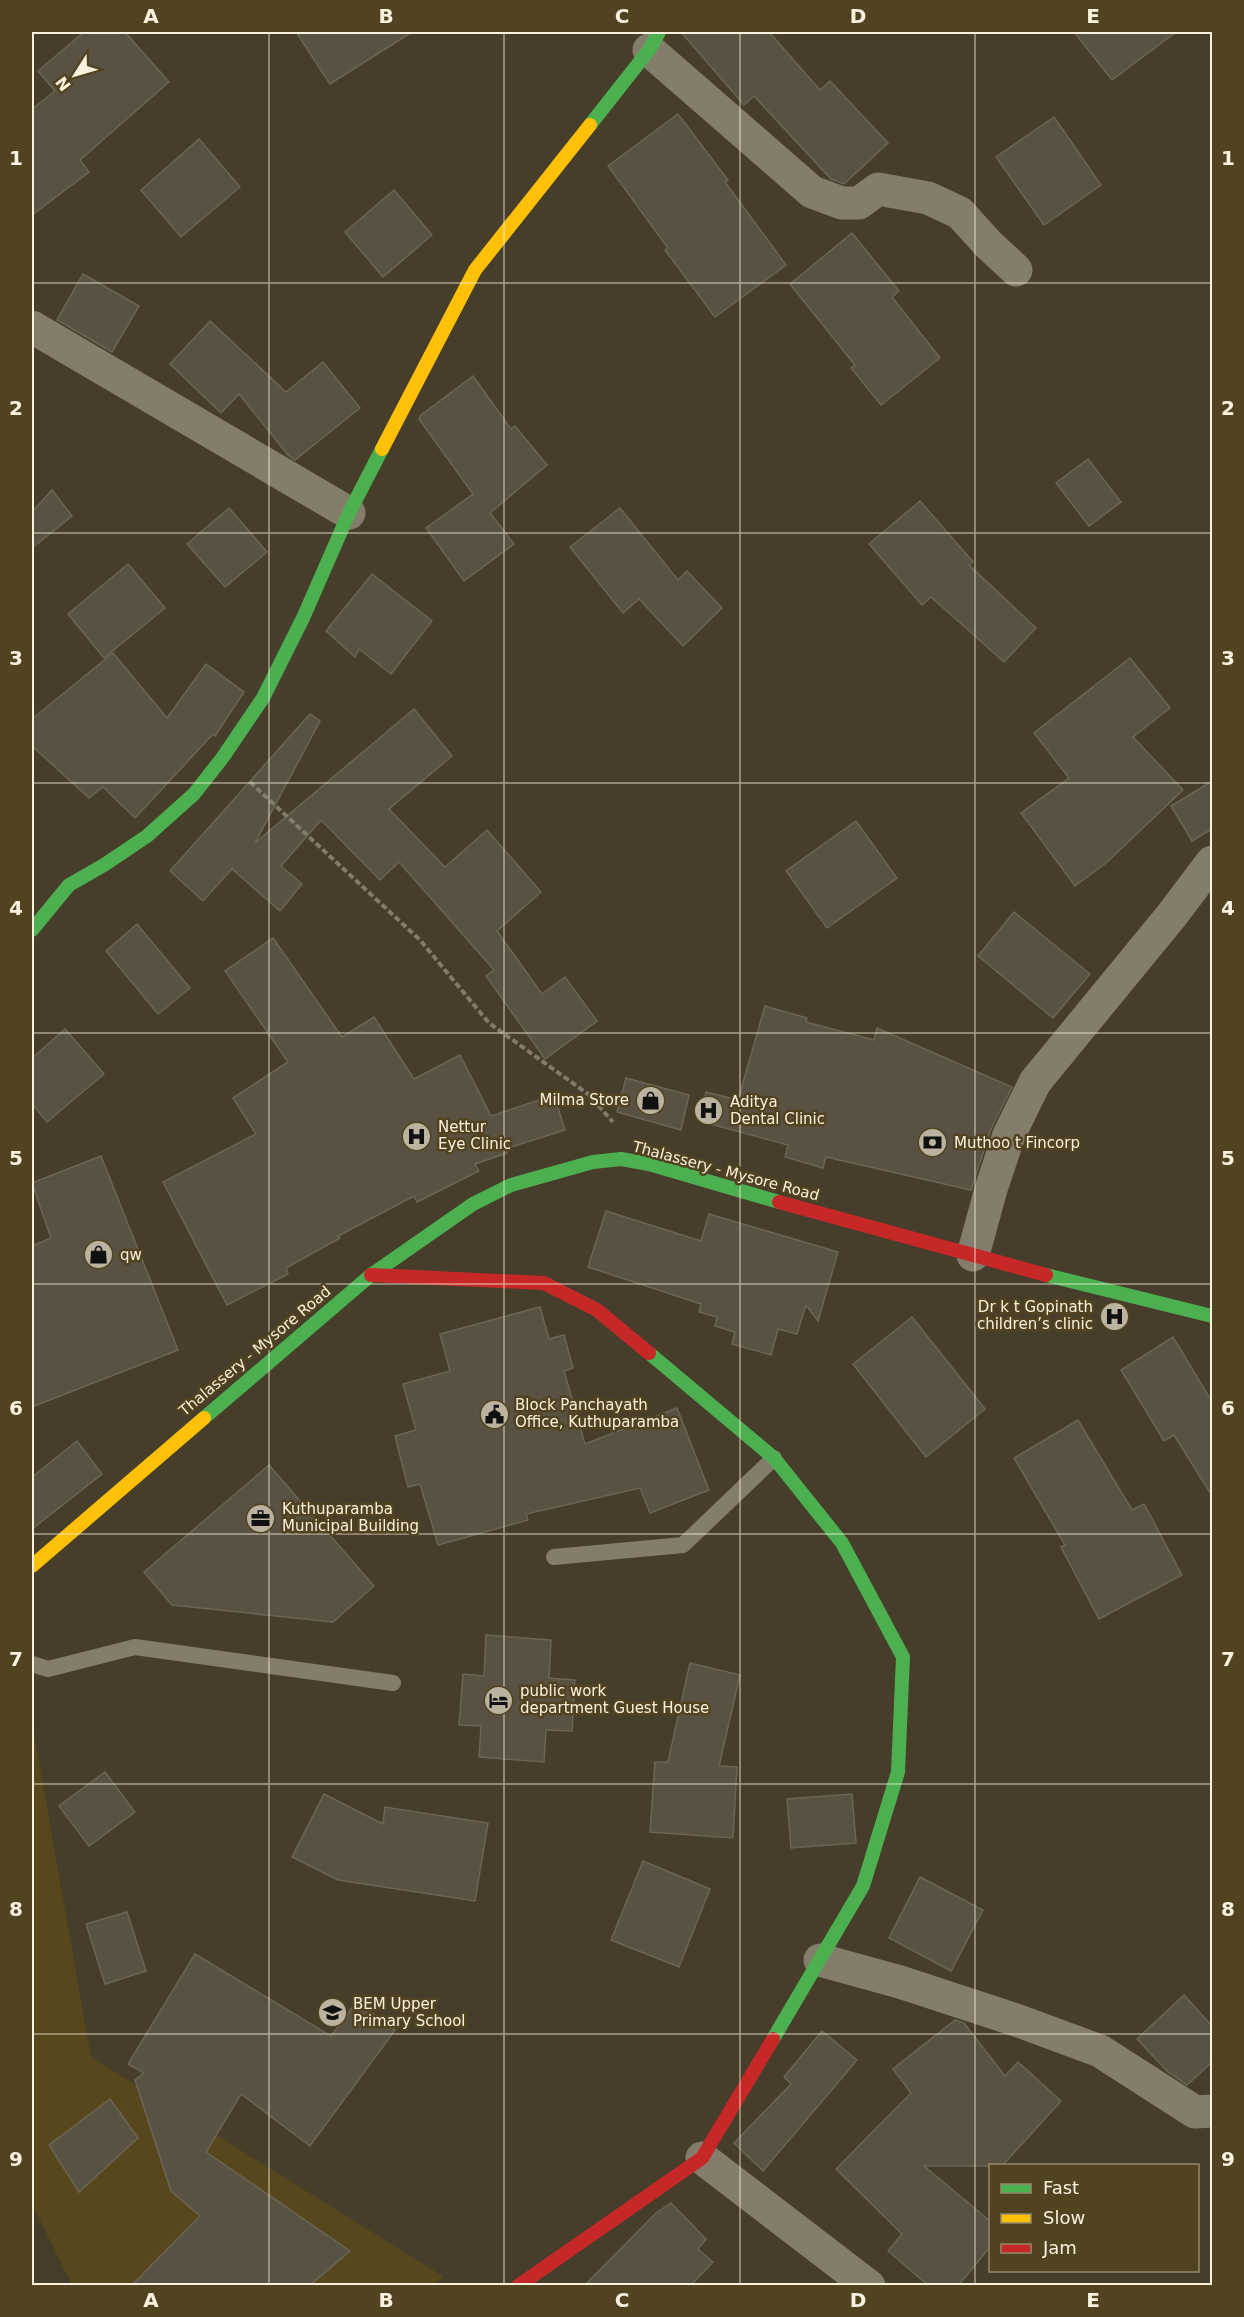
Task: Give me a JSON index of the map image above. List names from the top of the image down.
{
  "streets": {
    "street": ["Thalassery - Mysore Road"]
  },
  "places": {
    "shop": ["Milma Store", "qw"],
    "hospital": ["Aditya Dental Clinic", "Nettur Eye Clinic", "Dr k t Gopinath children’s clinic"],
    "bank": ["Muthoo t Fincorp"],
    "public building": ["Block Panchayath Office, Kuthuparamba"],
    "office": ["Kuthuparamba Municipal Building"],
    "hotel": ["public work department Guest House"],
    "school or university": ["BEM Upper Primary School"]
  },
  "legend": ["Fast", "Slow", "Jam"],
  "north": "bottom left",
  "grid": {
    "columns": [
      "A",
      "B",
      "C",
      "D",
      "E"
    ],
    "rows": [
      "1",
      "2",
      "3",
      "4",
      "5",
      "6",
      "7",
      "8",
      "9"
    ]
  }
}
